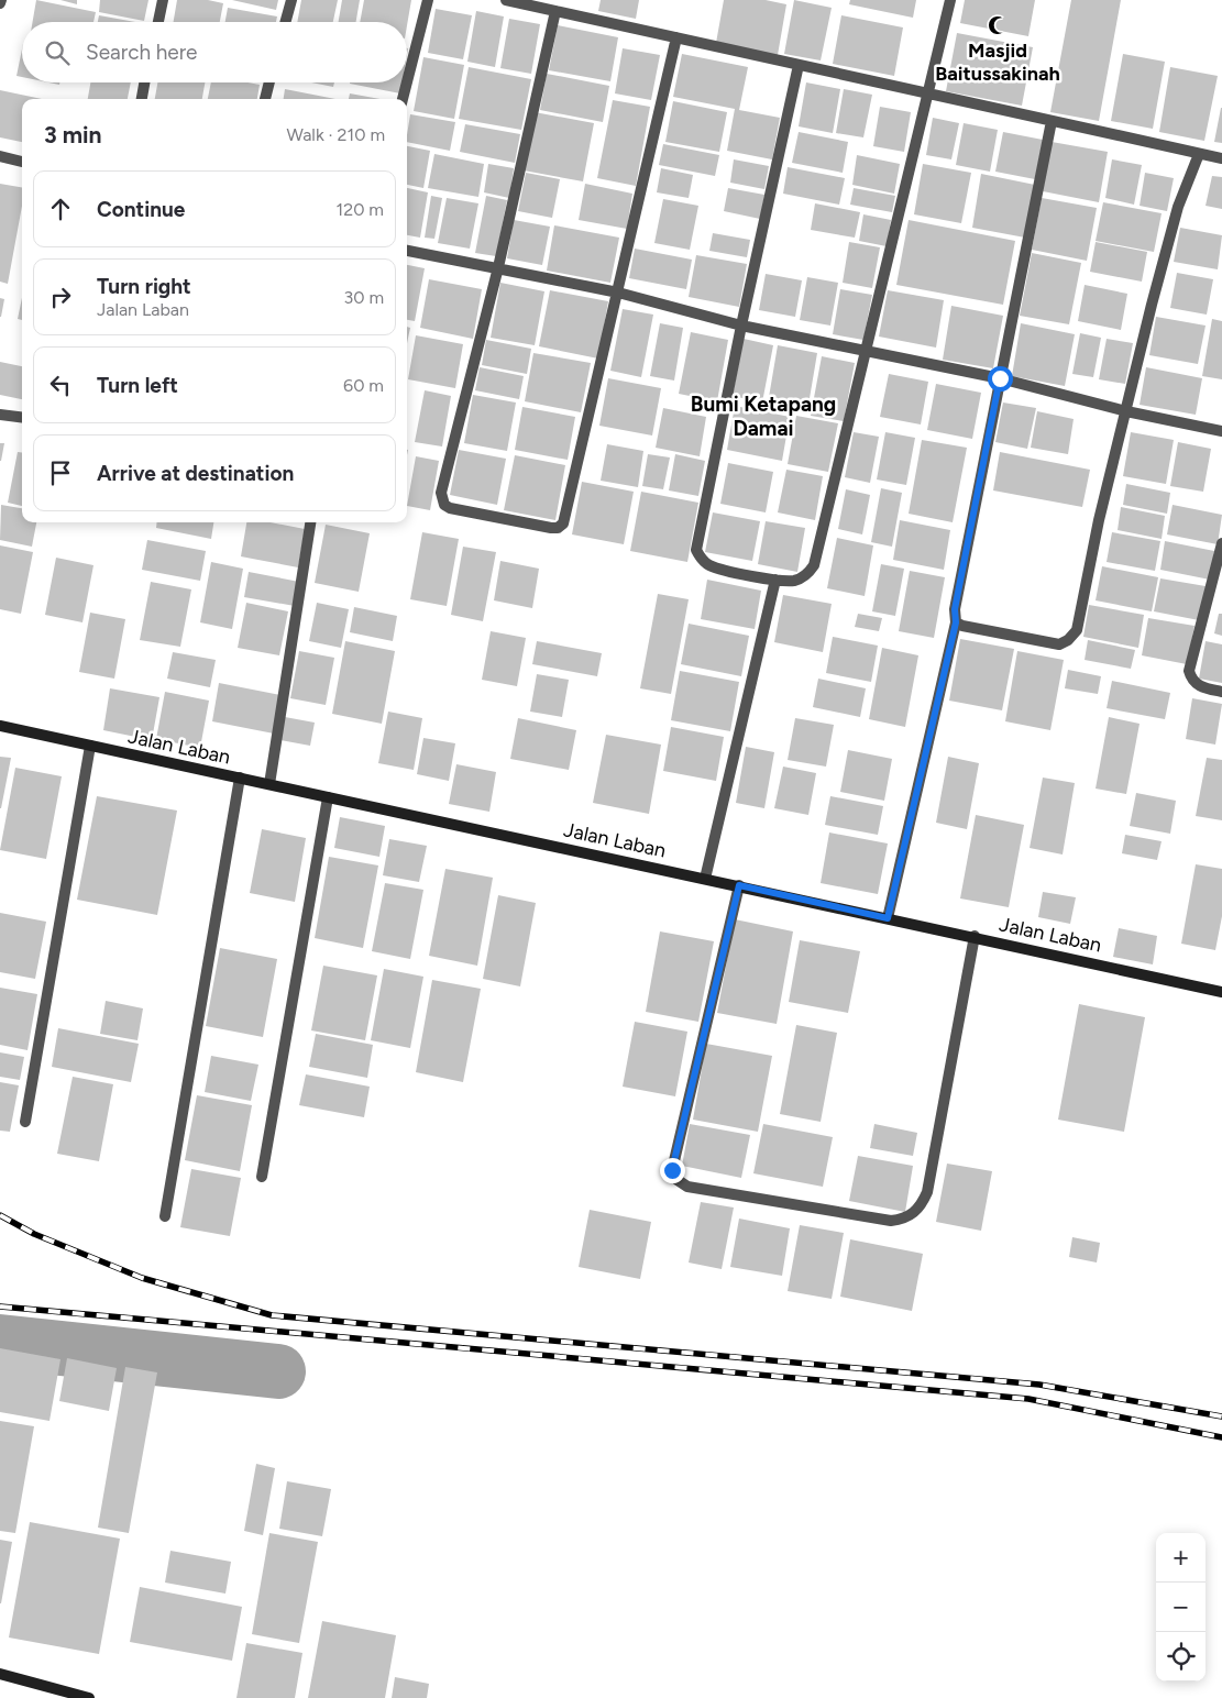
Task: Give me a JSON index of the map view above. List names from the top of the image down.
{
  "streets": {
    "street": ["Jalan Laban"]
  },
  "districts": ["Bumi Ketapang Damai"],
  "places": {
    "mosque": ["Masjid Baitussakinah"]
  },
  "page": {
    "search": "Search here",
    "heading": ["3 min", "Walk · 210 m"],
    "list": [
      ["Continue", "120 m"],
      ["Turn right", "Jalan Laban", "30 m"],
      ["Turn left", "60 m"],
      "Arrive at destination"
    ],
    "map_buttons": ["+", "−"]
  }
}
